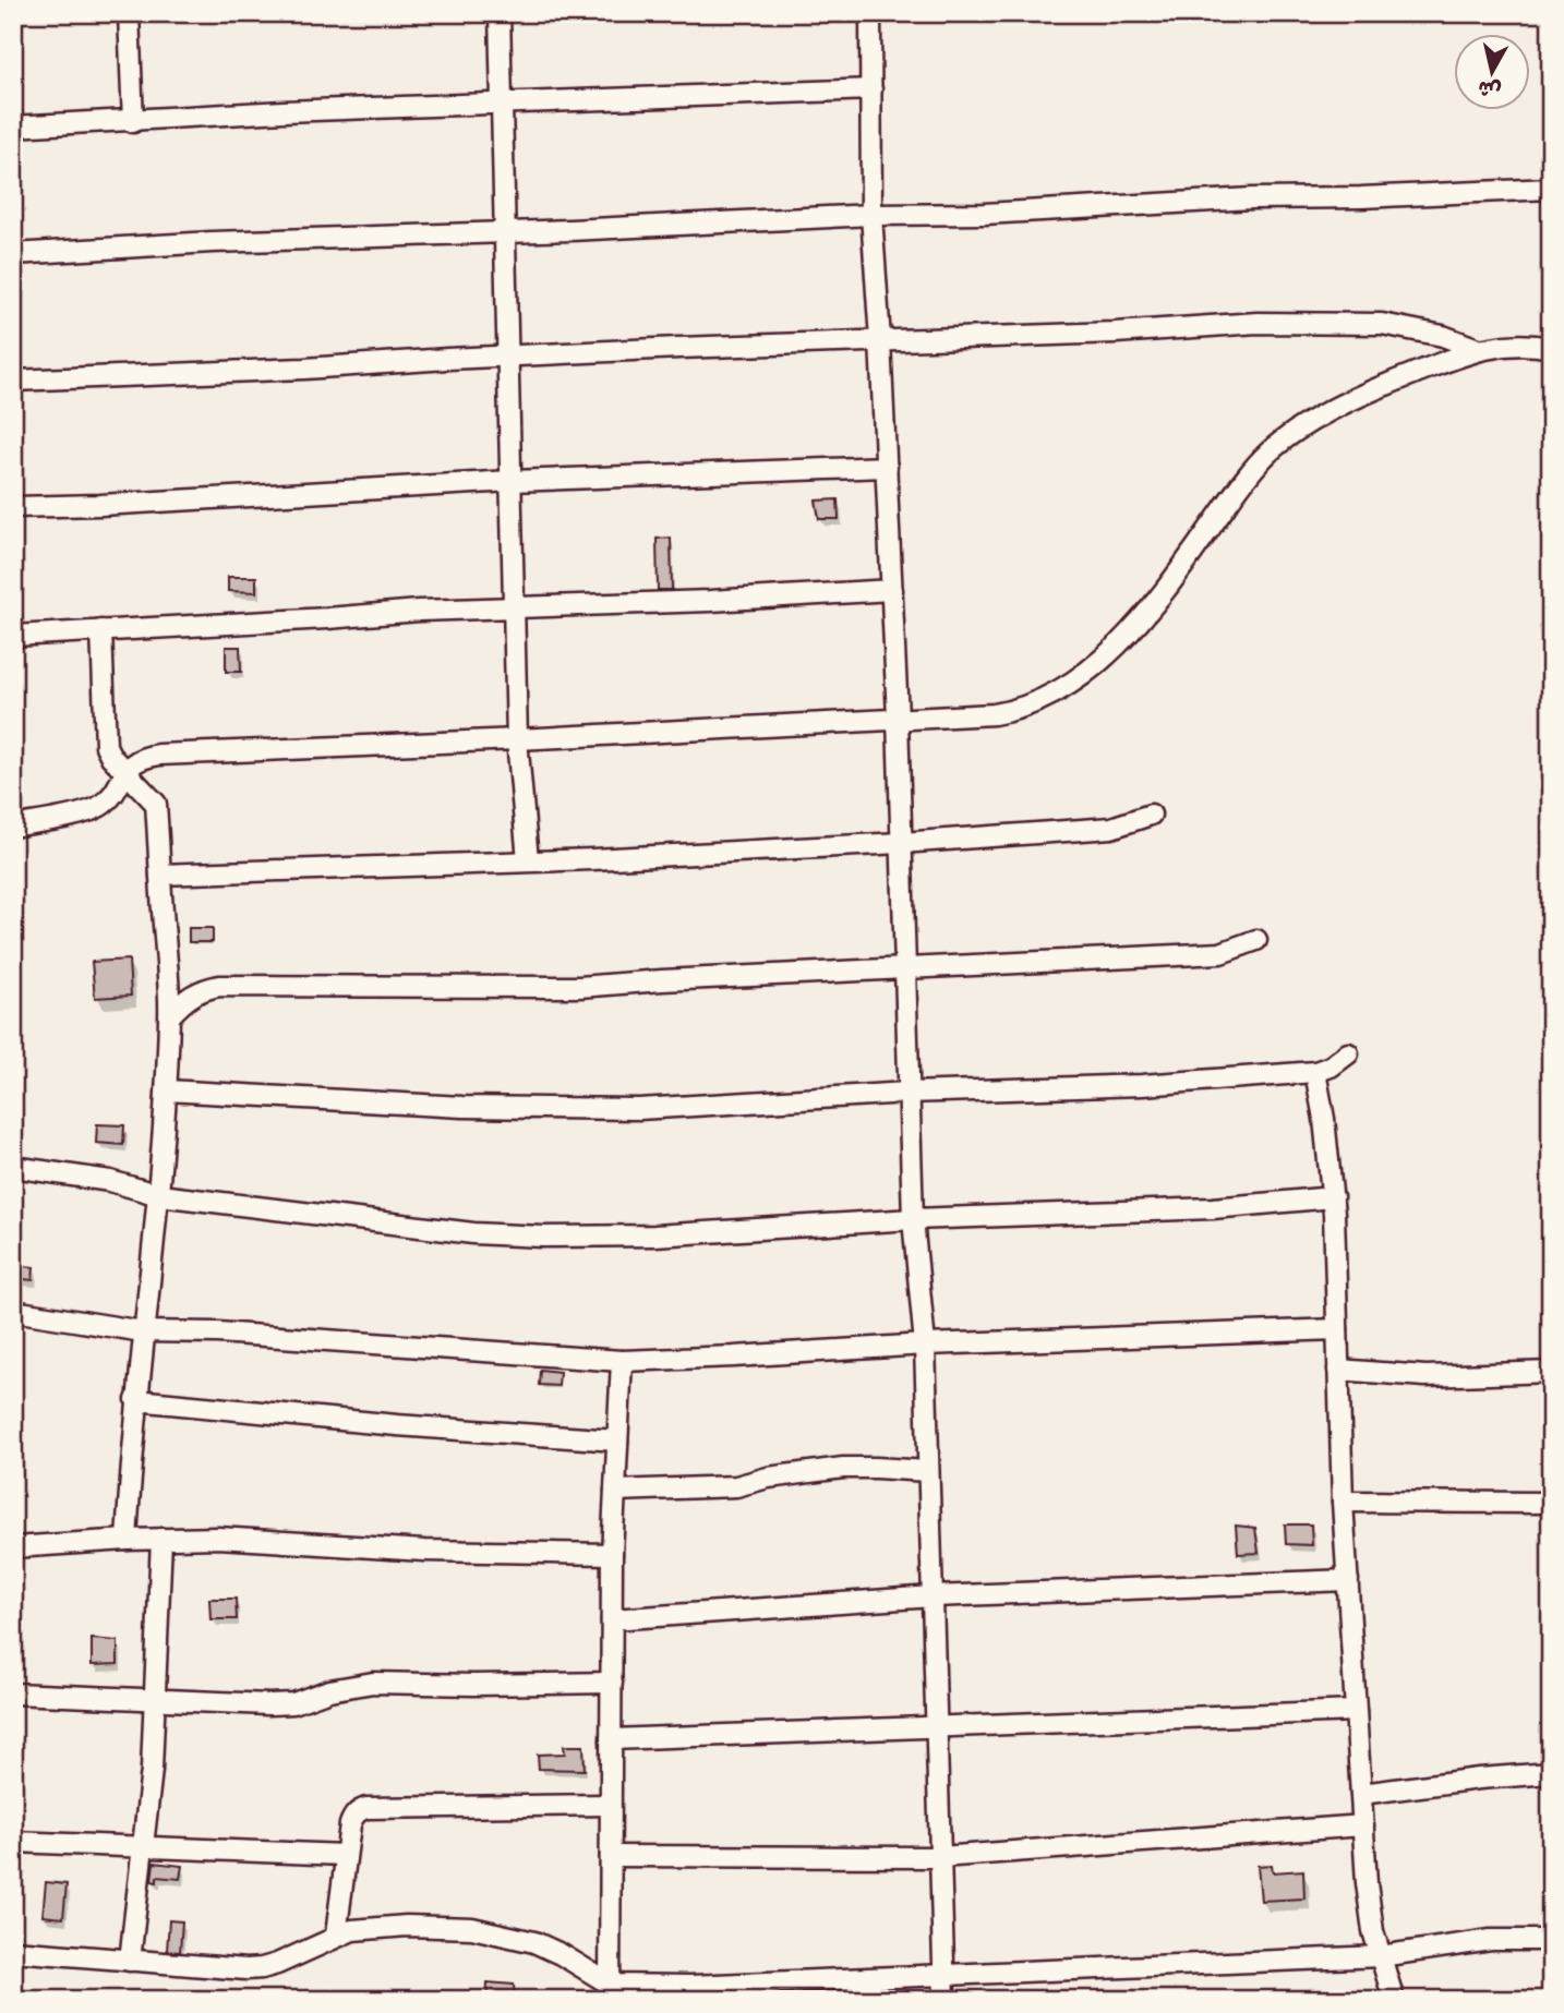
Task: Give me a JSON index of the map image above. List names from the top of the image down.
{
  "north": "bottom"
}
